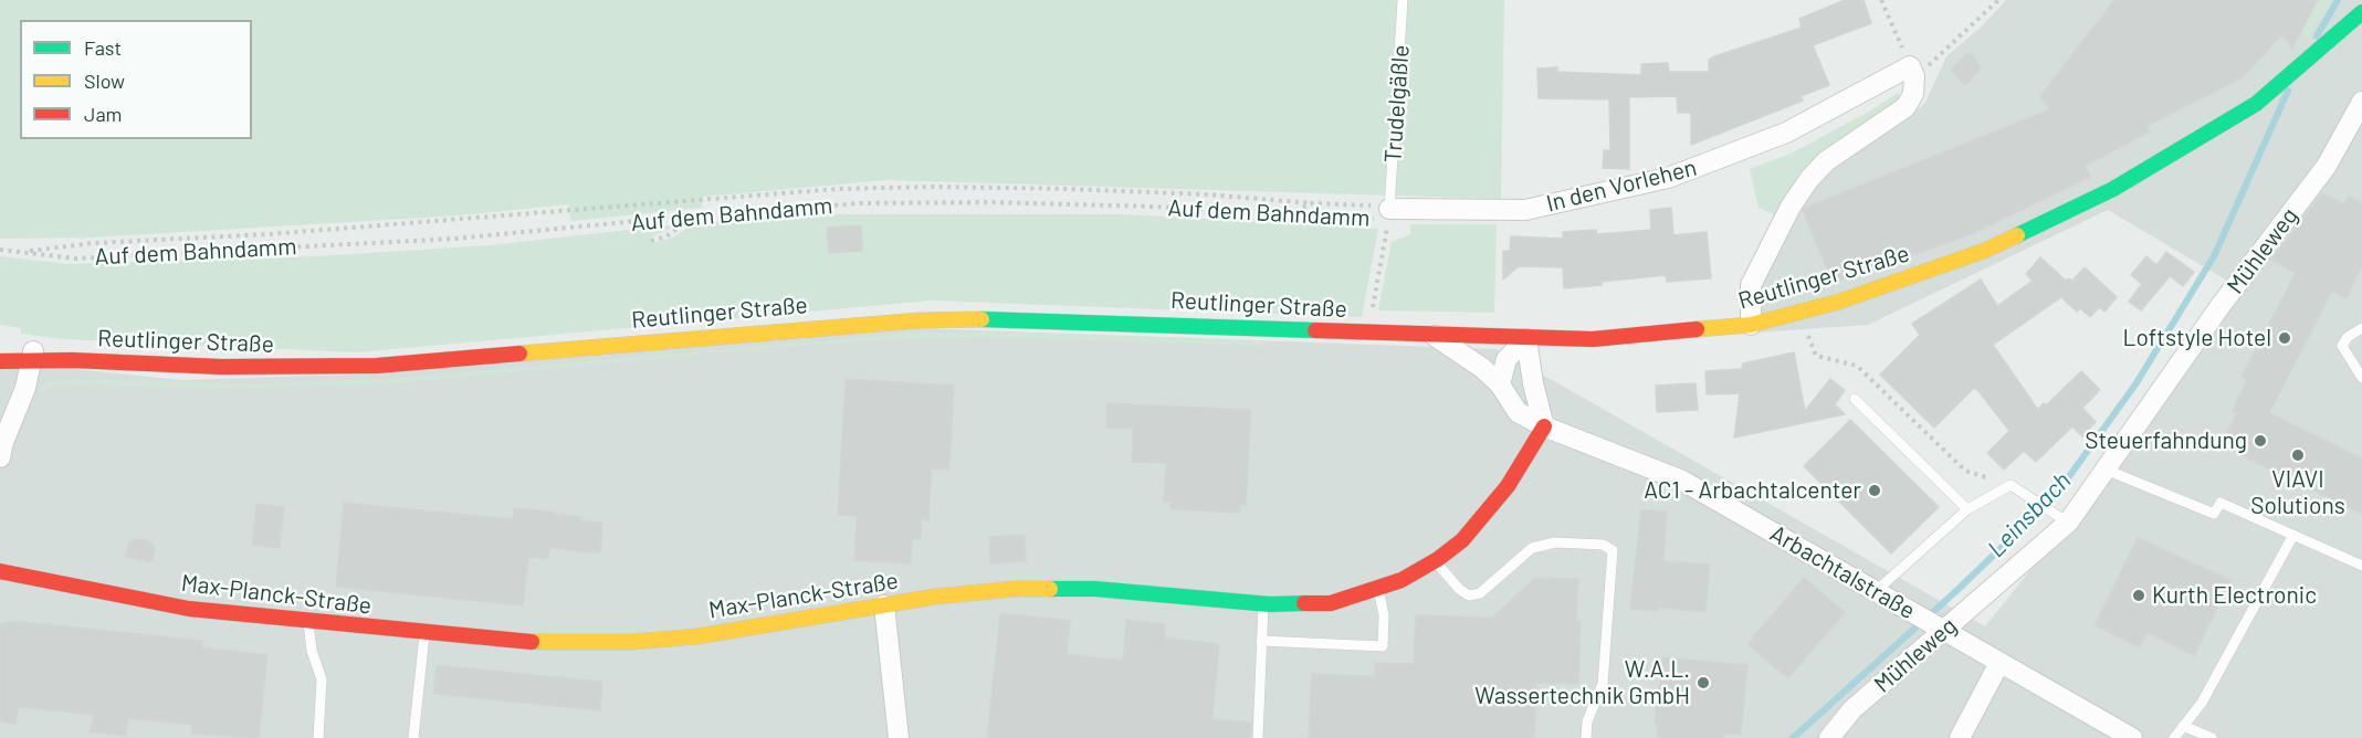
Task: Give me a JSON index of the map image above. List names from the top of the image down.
{
  "streets": {
    "main road": ["Reutlinger Straße", "Max-Planck-Straße"],
    "street": ["In den Vorlehen", "Mühleweg", "Arbachtalstraße"],
    "lane": ["Trudelgäßle"],
    "path": ["Auf dem Bahndamm"]
  },
  "crossings": [
    ["Trudelgäßle", "In den Vorlehen"],
    ["Trudelgäßle", "Auf dem Bahndamm"],
    ["In den Vorlehen", "Auf dem Bahndamm"],
    ["Mühleweg", "Arbachtalstraße"],
    ["Reutlinger Straße", "Arbachtalstraße"],
    ["Arbachtalstraße", "Max-Planck-Straße"]
  ],
  "water": ["Leinsbach"],
  "places": [
    "Loftstyle Hotel",
    "Steuerfahndung",
    "VIAVI Solutions",
    "AC1 - Arbachtalcenter",
    "Kurth Electronic",
    "W.A.L. Wassertechnik GmbH"
  ],
  "legend": ["Fast", "Slow", "Jam"]
}
